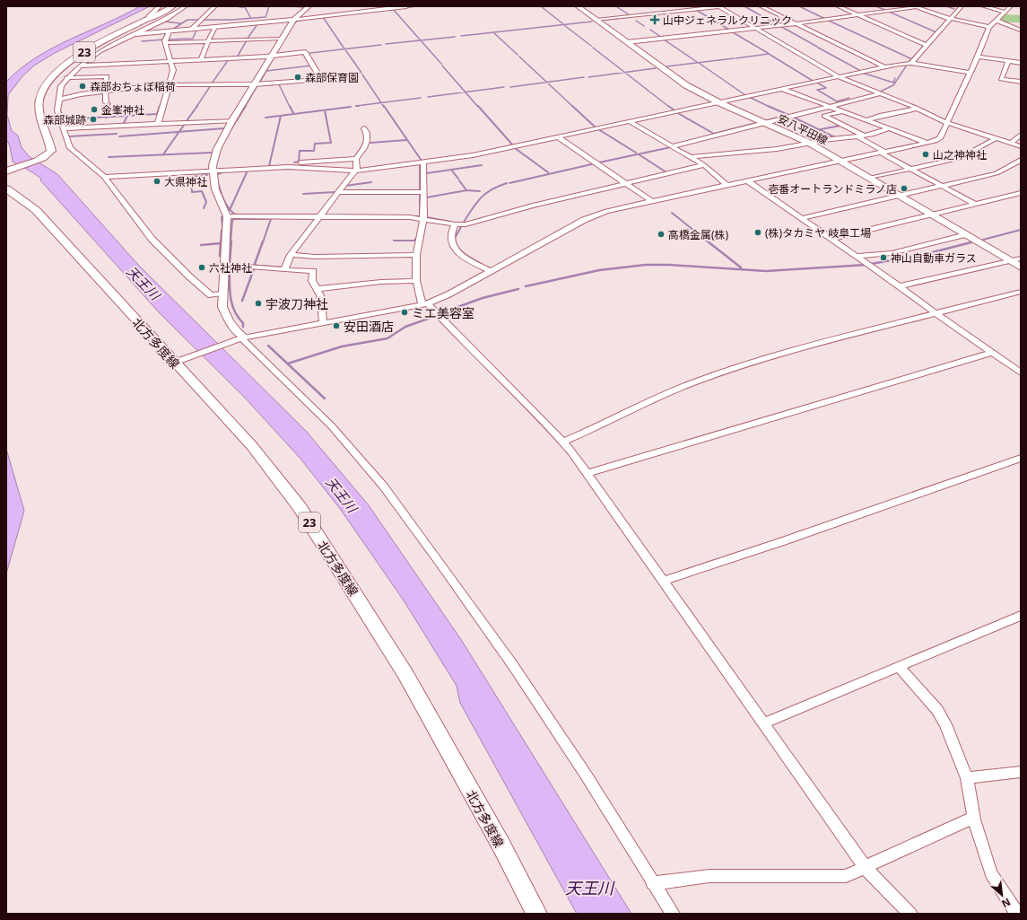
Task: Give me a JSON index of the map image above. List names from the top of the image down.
{
  "streets": {
    "main road": ["23", "安八平田線", "北方多度線"]
  },
  "water": ["天王川"],
  "places": {
    "health": ["山中ジェネラルクリニック"],
    "other": [
      "森部保育園",
      "森部おちょぼ稲荷",
      "金峯神社",
      "森部城跡",
      "山之神神社",
      "大県神社",
      "壱番オートランドミラノ店",
      "(株)タカミヤ 岐阜工場",
      "高橋金属(株)",
      "神山自動車ガラス",
      "六社神社",
      "宇波刀神社",
      "ミエ美容室",
      "安田酒店"
    ]
  },
  "north": "bottom right"
}
